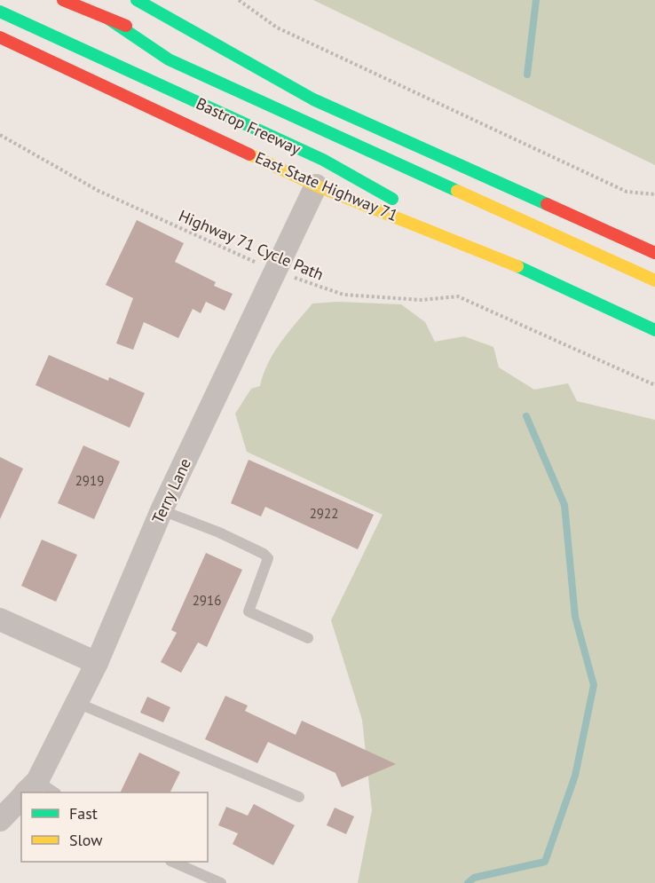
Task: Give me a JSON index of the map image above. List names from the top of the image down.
{
  "streets": {
    "highway": ["Bastrop Freeway", "East State Highway 71"],
    "street": ["Terry Lane"],
    "path": ["Highway 71 Cycle Path"]
  },
  "crossings": [
    ["Bastrop Freeway", "East State Highway 71"],
    ["East State Highway 71", "Terry Lane"],
    ["Highway 71 Cycle Path", "Terry Lane"]
  ],
  "house_numbers": ["2919", "2922", "2916"],
  "legend": ["Fast", "Slow"]
}
